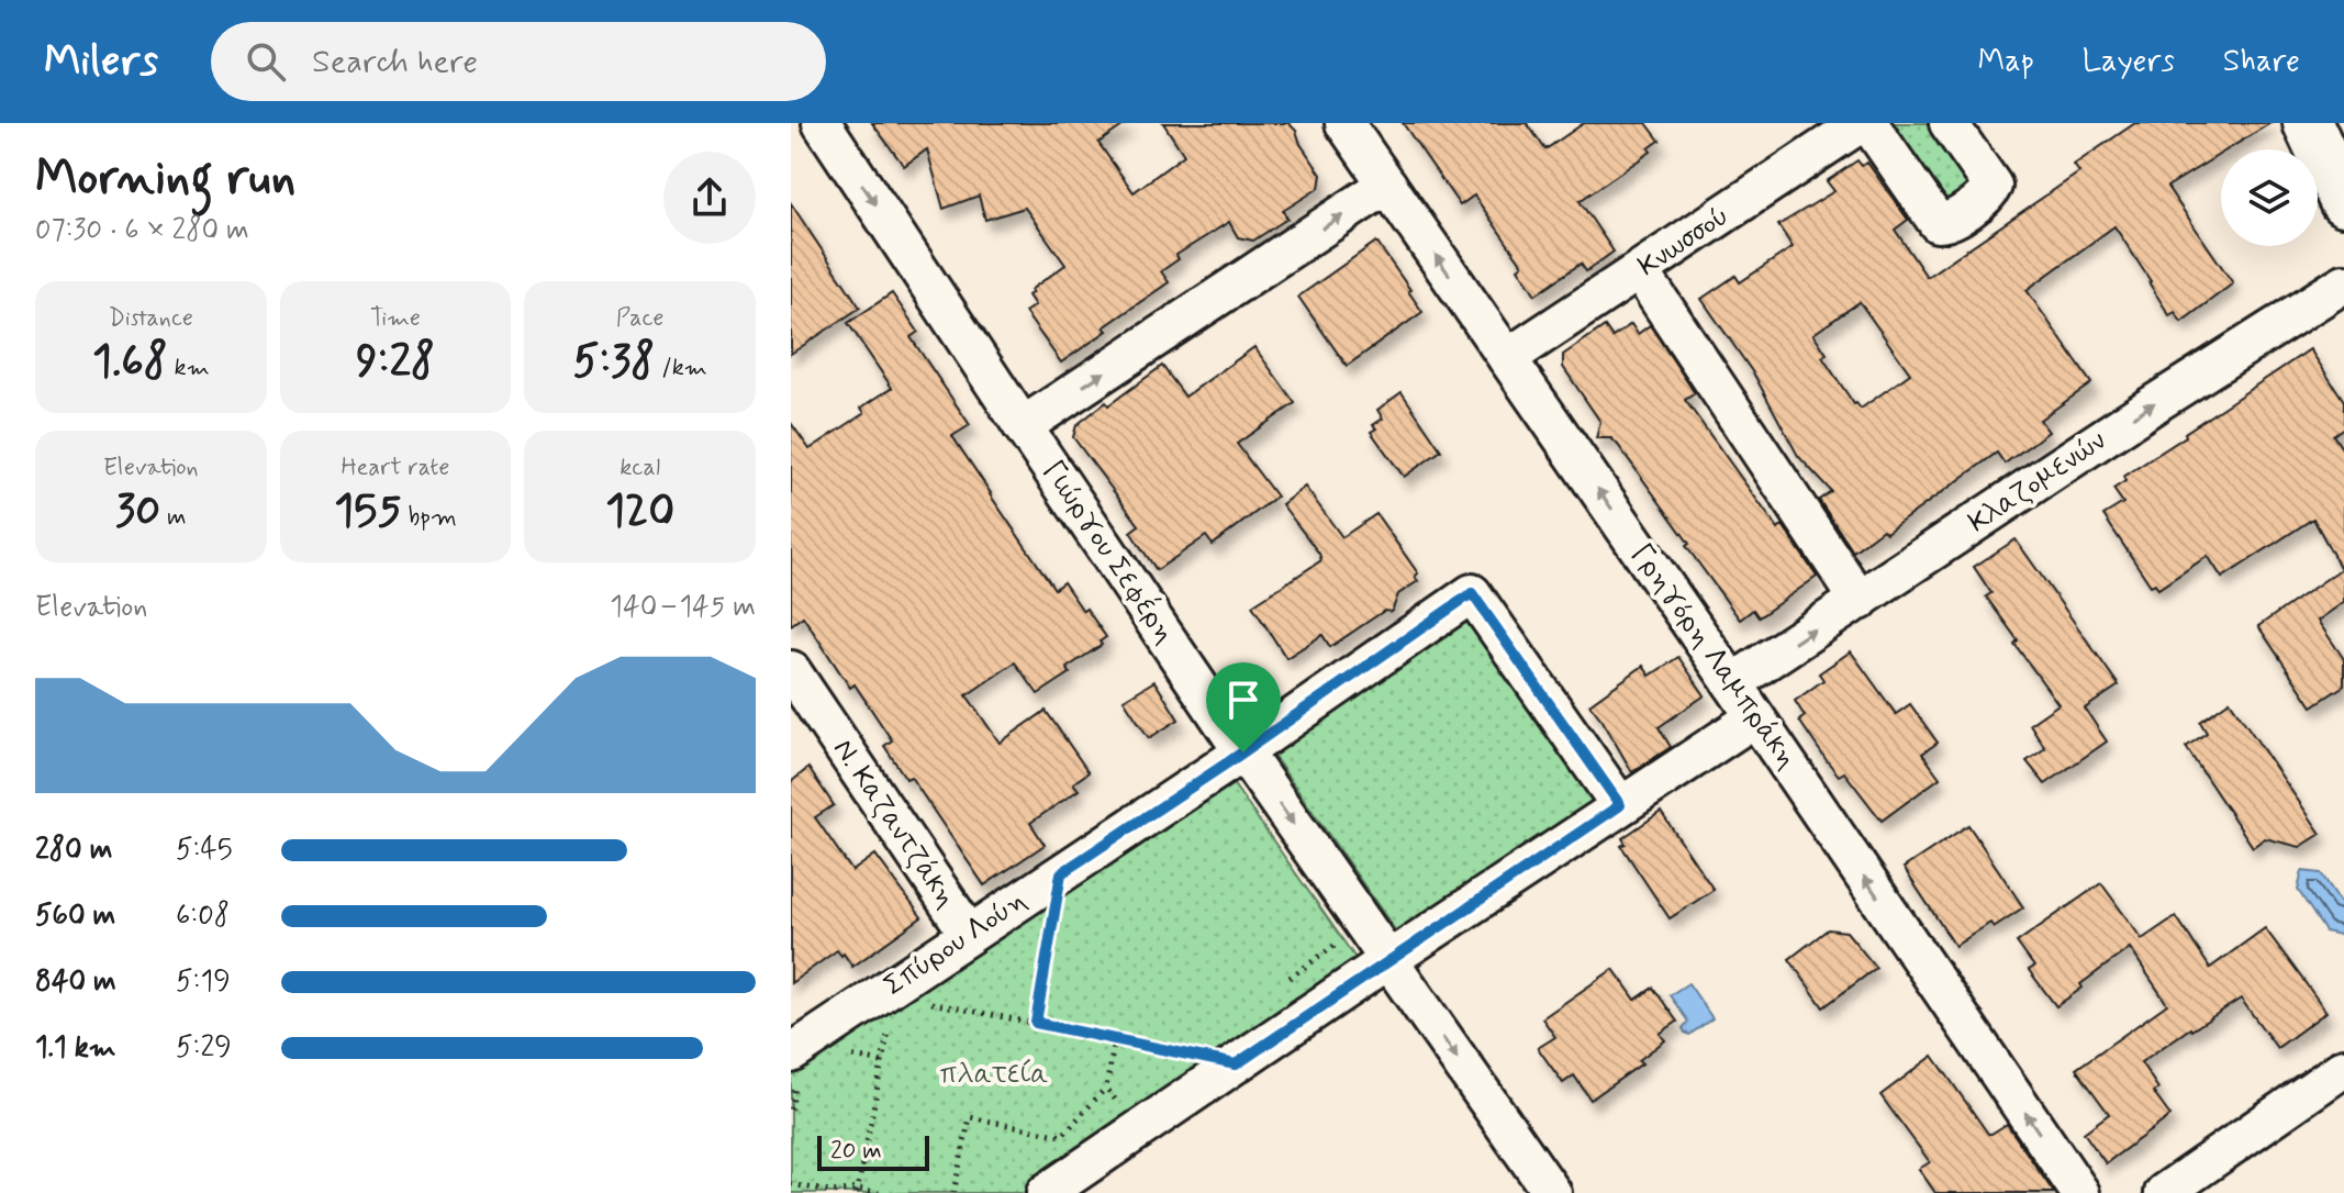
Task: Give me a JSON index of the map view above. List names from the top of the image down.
{
  "streets": {
    "street": [
      "Κνωσσού",
      "Κλαζομενών",
      "Γιώργου Σεφέρη",
      "Γρηγόρη Λαμπράκη",
      "Ν. Καζαντζάκη",
      "Σπύρου Λούη"
    ]
  },
  "crossings": [
    ["Κνωσσού", "Γρηγόρη Λαμπράκη"],
    ["Κλαζομενών", "Γρηγόρη Λαμπράκη"],
    ["Γιώργου Σεφέρη", "Σπύρου Λούη"],
    ["Ν. Καζαντζάκη", "Σπύρου Λούη"]
  ],
  "one_way": ["Κλαζομενών", "Γιώργου Σεφέρη"],
  "parks": ["πλατεία"],
  "scale_bar": "20 m",
  "page": {
    "header": "Milers",
    "search": "Search here",
    "nav": ["Map", "Layers", "Share"],
    "heading": ["Morning run", "07:30 · 6 × 280 m"],
    "stats": [
      ["Distance", "1.68 km"],
      ["Time", "9:28"],
      ["Pace", "5:38 /km"],
      ["Elevation", "30 m"],
      ["Heart rate", "155 bpm"],
      ["kcal", "120"]
    ],
    "chart": ["Elevation", "140–145 m"],
    "list": [
      {
        "name": "280 m",
        "note": "5:45"
      },
      {
        "name": "560 m",
        "note": "6:08"
      },
      {
        "name": "840 m",
        "note": "5:19"
      },
      {
        "name": "1.1 km",
        "note": "5:29"
      }
    ],
    "scale": "20 m"
  }
}
